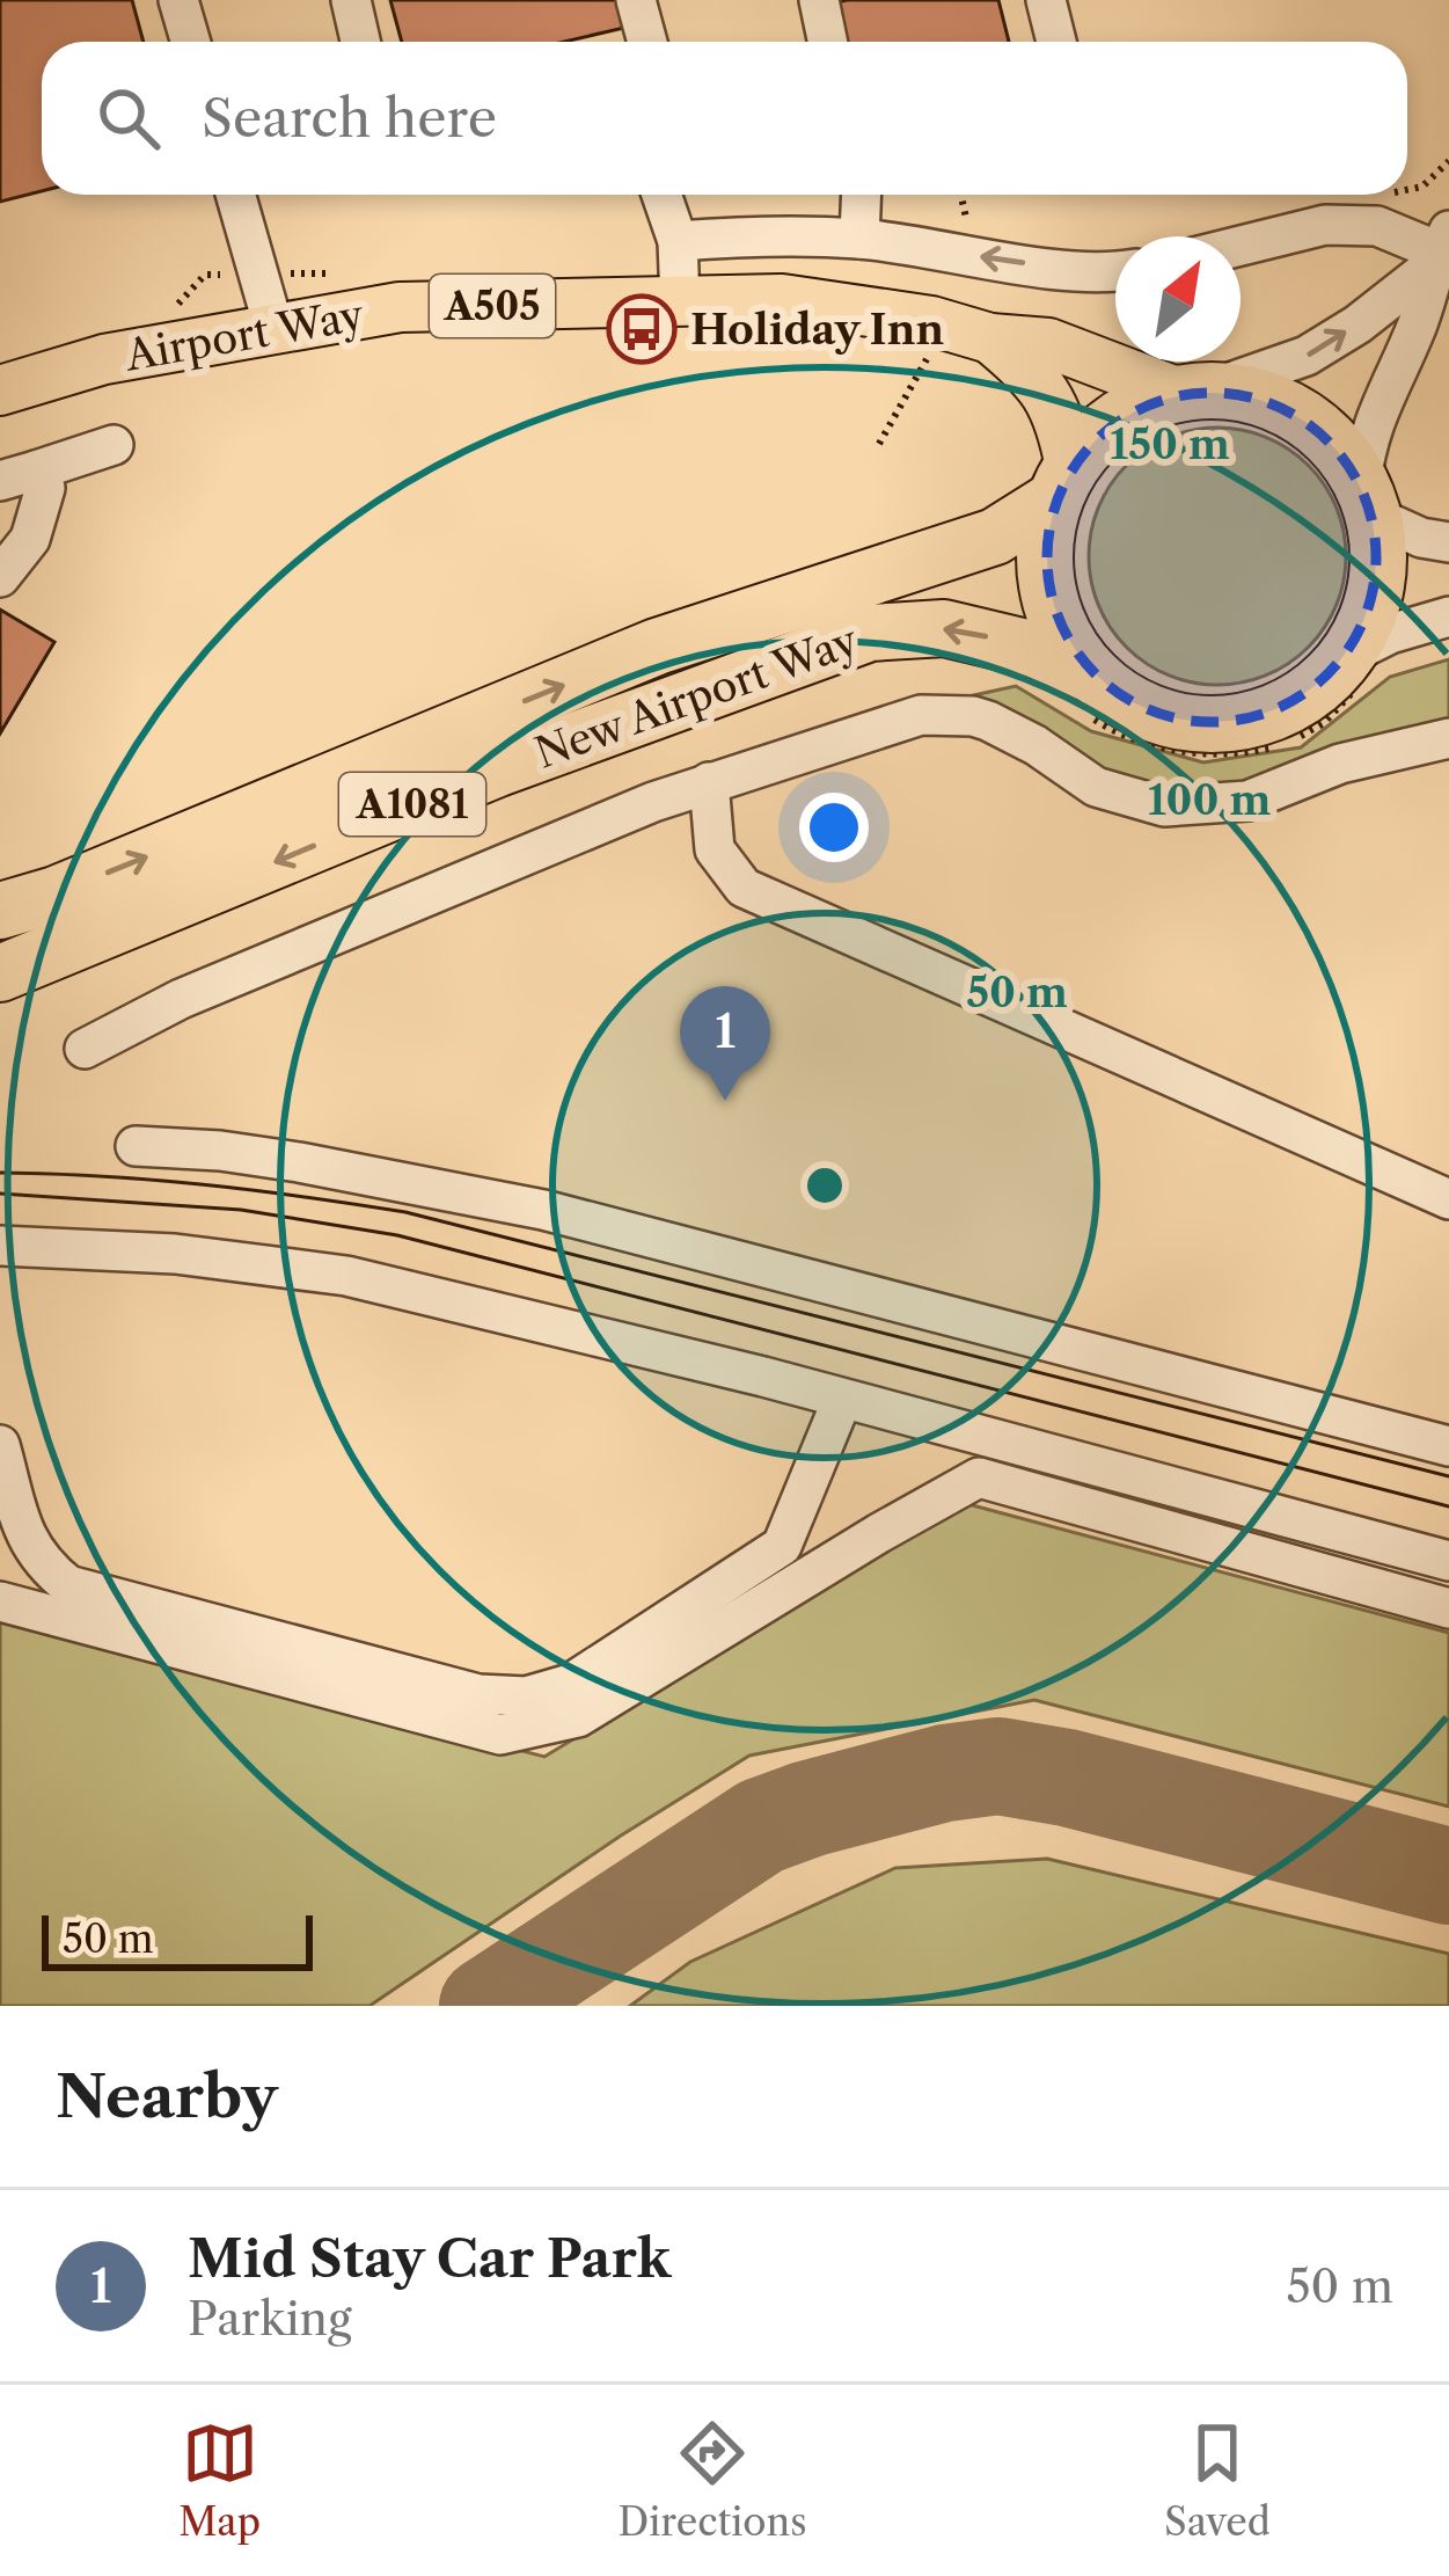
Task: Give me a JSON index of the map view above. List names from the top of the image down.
{
  "streets": {
    "highway": ["New Airport Way", "A1081"],
    "main road": ["A505", "Airport Way"]
  },
  "crossings": [
    ["Airport Way", "New Airport Way"]
  ],
  "places": {
    "bus stop": ["Holiday Inn"]
  },
  "scale_bar": "50 m",
  "north": "top right",
  "page": {
    "search": "Search here",
    "pins": "1",
    "scale": "50 m",
    "heading": "Nearby",
    "list": [
      {
        "mark": "1",
        "name": "Mid Stay Car Park",
        "note": "Parking",
        "value": "50 m"
      }
    ],
    "nav": ["Map", "Directions", "Saved"]
  },
  "rings": ["150 m", "100 m", "50 m"]
}
